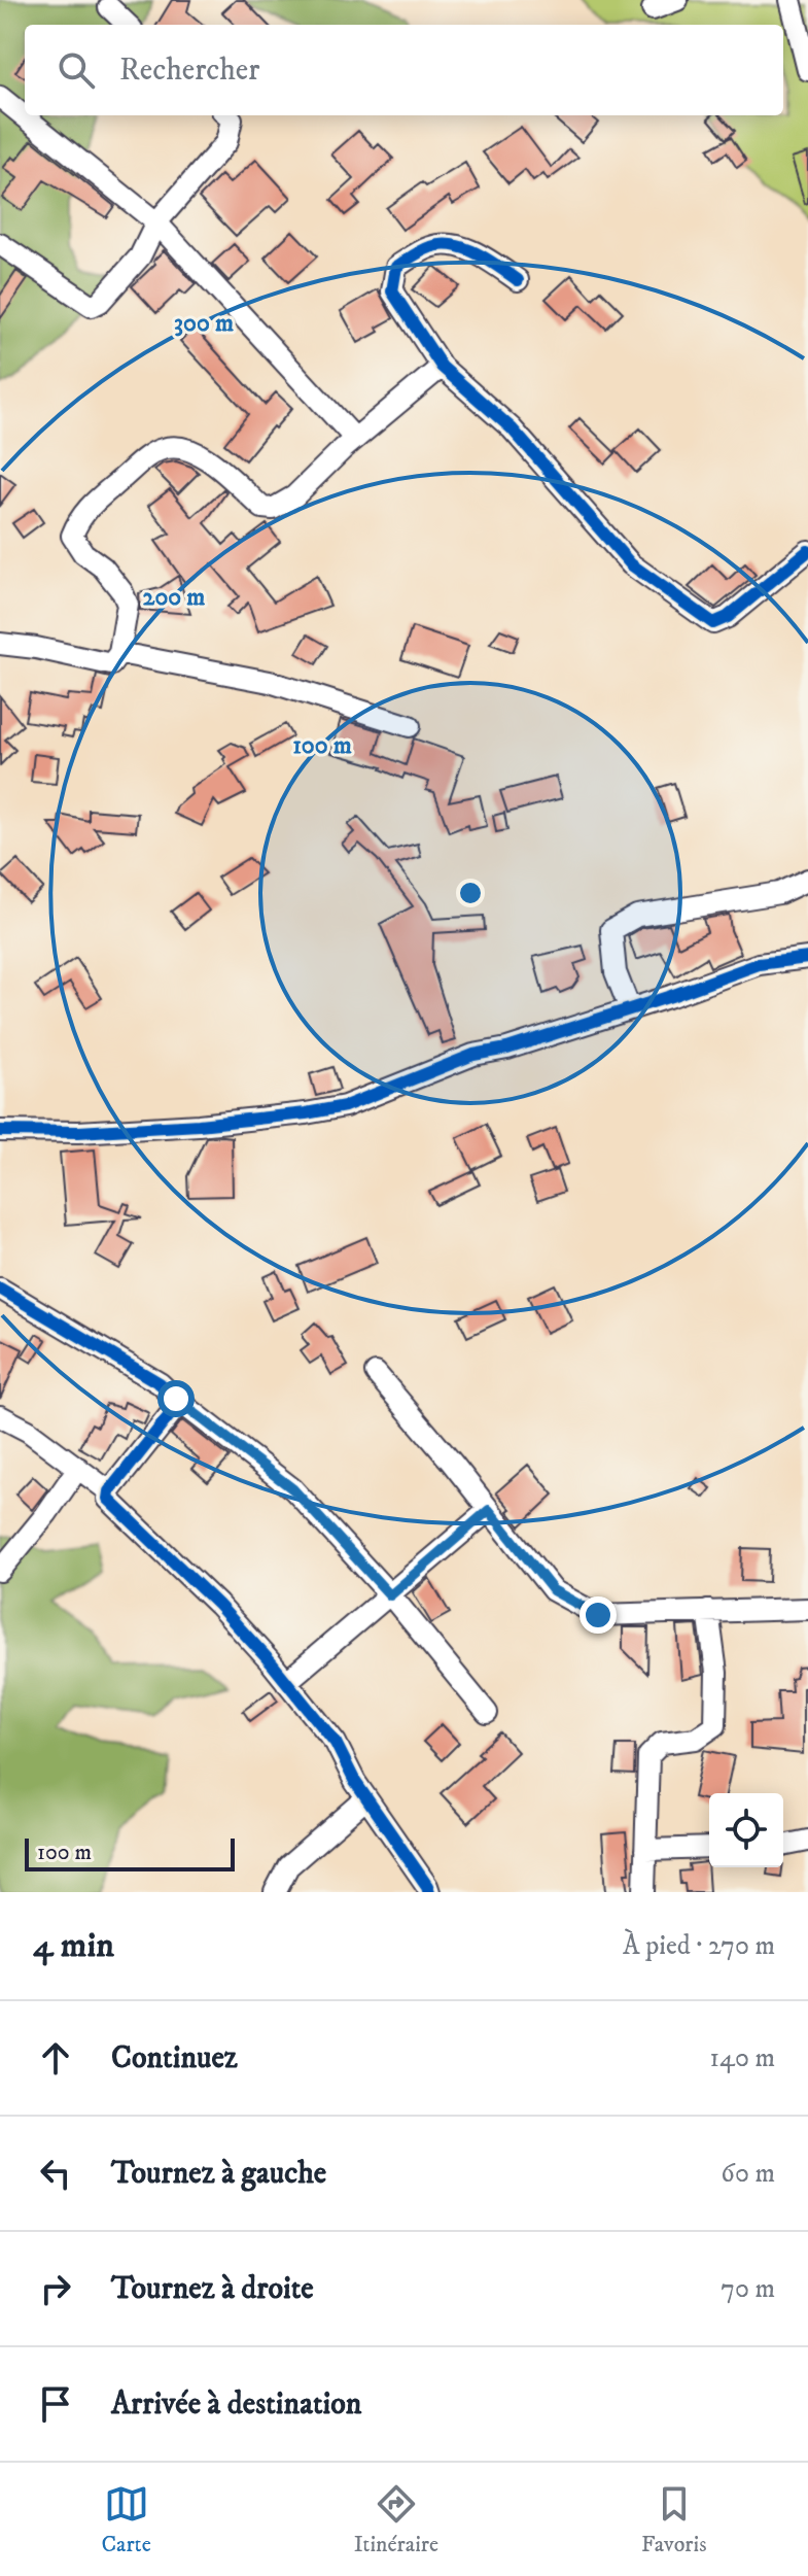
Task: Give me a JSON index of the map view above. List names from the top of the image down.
{
  "scale_bar": "100 m",
  "page": {
    "search": "Rechercher",
    "scale": "100 m",
    "heading": ["4 min", "À pied · 270 m"],
    "list": [
      ["Continuez", "140 m"],
      ["Tournez à gauche", "60 m"],
      ["Tournez à droite", "70 m"],
      "Arrivée à destination"
    ],
    "nav": ["Carte", "Itinéraire", "Favoris"]
  },
  "rings": ["300 m", "200 m", "100 m"]
}
